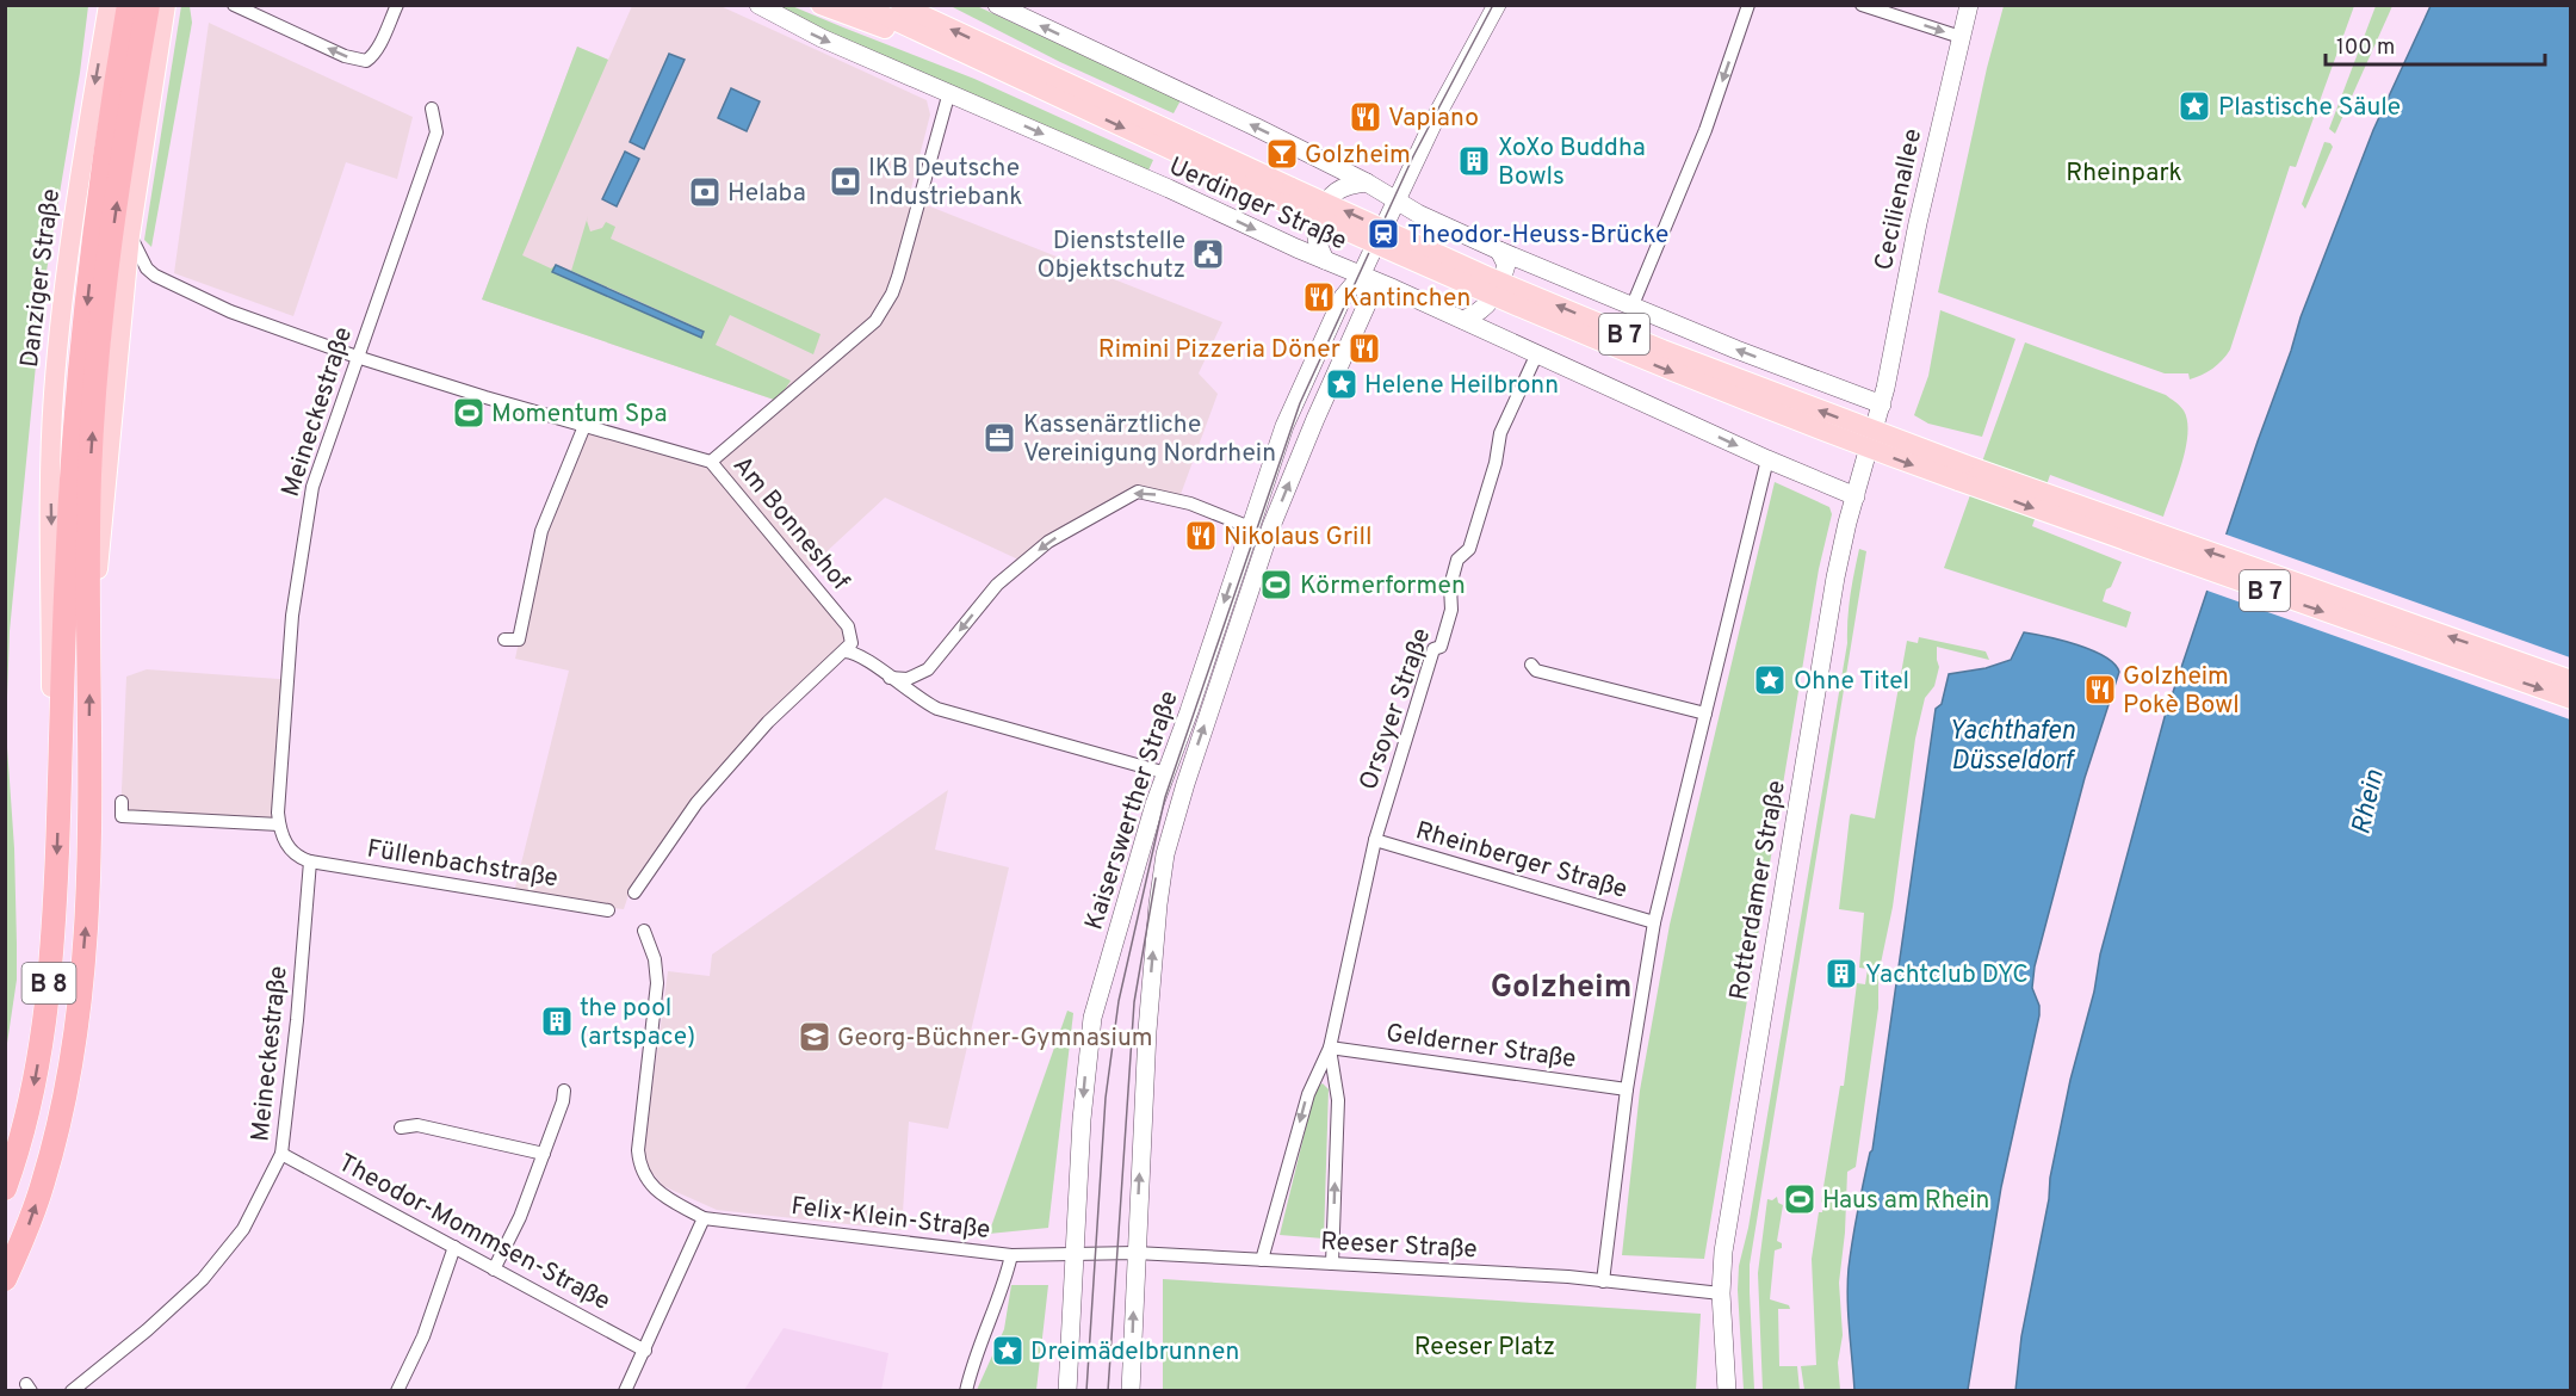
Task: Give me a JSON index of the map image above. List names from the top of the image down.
{
  "streets": {
    "highway": ["Danziger Straße", "B 8"],
    "main road": ["B 7"],
    "street": [
      "Cecilienallee",
      "Uerdinger Straße",
      "Meineckestraße",
      "Am Bonneshof",
      "Orsoyer Straße",
      "Kaiserswerther Straße",
      "Rheinberger Straße",
      "Füllenbachstraße",
      "Rotterdamer Straße",
      "Gelderner Straße",
      "Felix-Klein-Straße",
      "Theodor-Mommsen-Straße",
      "Reeser Straße"
    ]
  },
  "crossings": [
    ["Cecilienallee", "Rotterdamer Straße"],
    ["Uerdinger Straße", "Orsoyer Straße"],
    ["Uerdinger Straße", "Kaiserswerther Straße"],
    ["Uerdinger Straße", "Rotterdamer Straße"],
    ["Danziger Straße", "Am Bonneshof"],
    ["Meineckestraße", "Am Bonneshof"],
    ["Meineckestraße", "Füllenbachstraße"],
    ["Meineckestraße", "Theodor-Mommsen-Straße"],
    ["Orsoyer Straße", "Rheinberger Straße"],
    ["Orsoyer Straße", "Gelderner Straße"],
    ["Orsoyer Straße", "Reeser Straße"],
    ["Kaiserswerther Straße", "Felix-Klein-Straße"],
    ["Kaiserswerther Straße", "Reeser Straße"],
    ["Rotterdamer Straße", "Reeser Straße"],
    ["Felix-Klein-Straße", "Reeser Straße"]
  ],
  "districts": ["Golzheim"],
  "water": ["Yachthafen Düsseldorf", "Rhein"],
  "parks": ["Rheinpark", "Reeser Platz"],
  "places": {
    "place": [
      "Plastische Säule",
      "Helene Heilbronn",
      "Ohne Titel",
      "Dreimädelbrunnen"
    ],
    "restaurant": [
      "Vapiano",
      "Kantinchen",
      "Rimini Pizzeria Döner",
      "Nikolaus Grill",
      "Golzheim Pokè Bowl"
    ],
    "bar": ["Golzheim"],
    "building": ["XoXo Buddha Bowls", "Yachtclub DYC", "the pool (artspace)"],
    "bank": ["IKB Deutsche Industriebank", "Helaba"],
    "station": ["Theodor-Heuss-Brücke"],
    "public building": ["Dienststelle Objektschutz"],
    "sports": ["Momentum Spa", "Körmerformen", "Haus am Rhein"],
    "office": ["Kassenärztliche Vereinigung Nordrhein"],
    "school or university": ["Georg-Büchner-Gymnasium"]
  },
  "scale_bar": "100 m"
}
